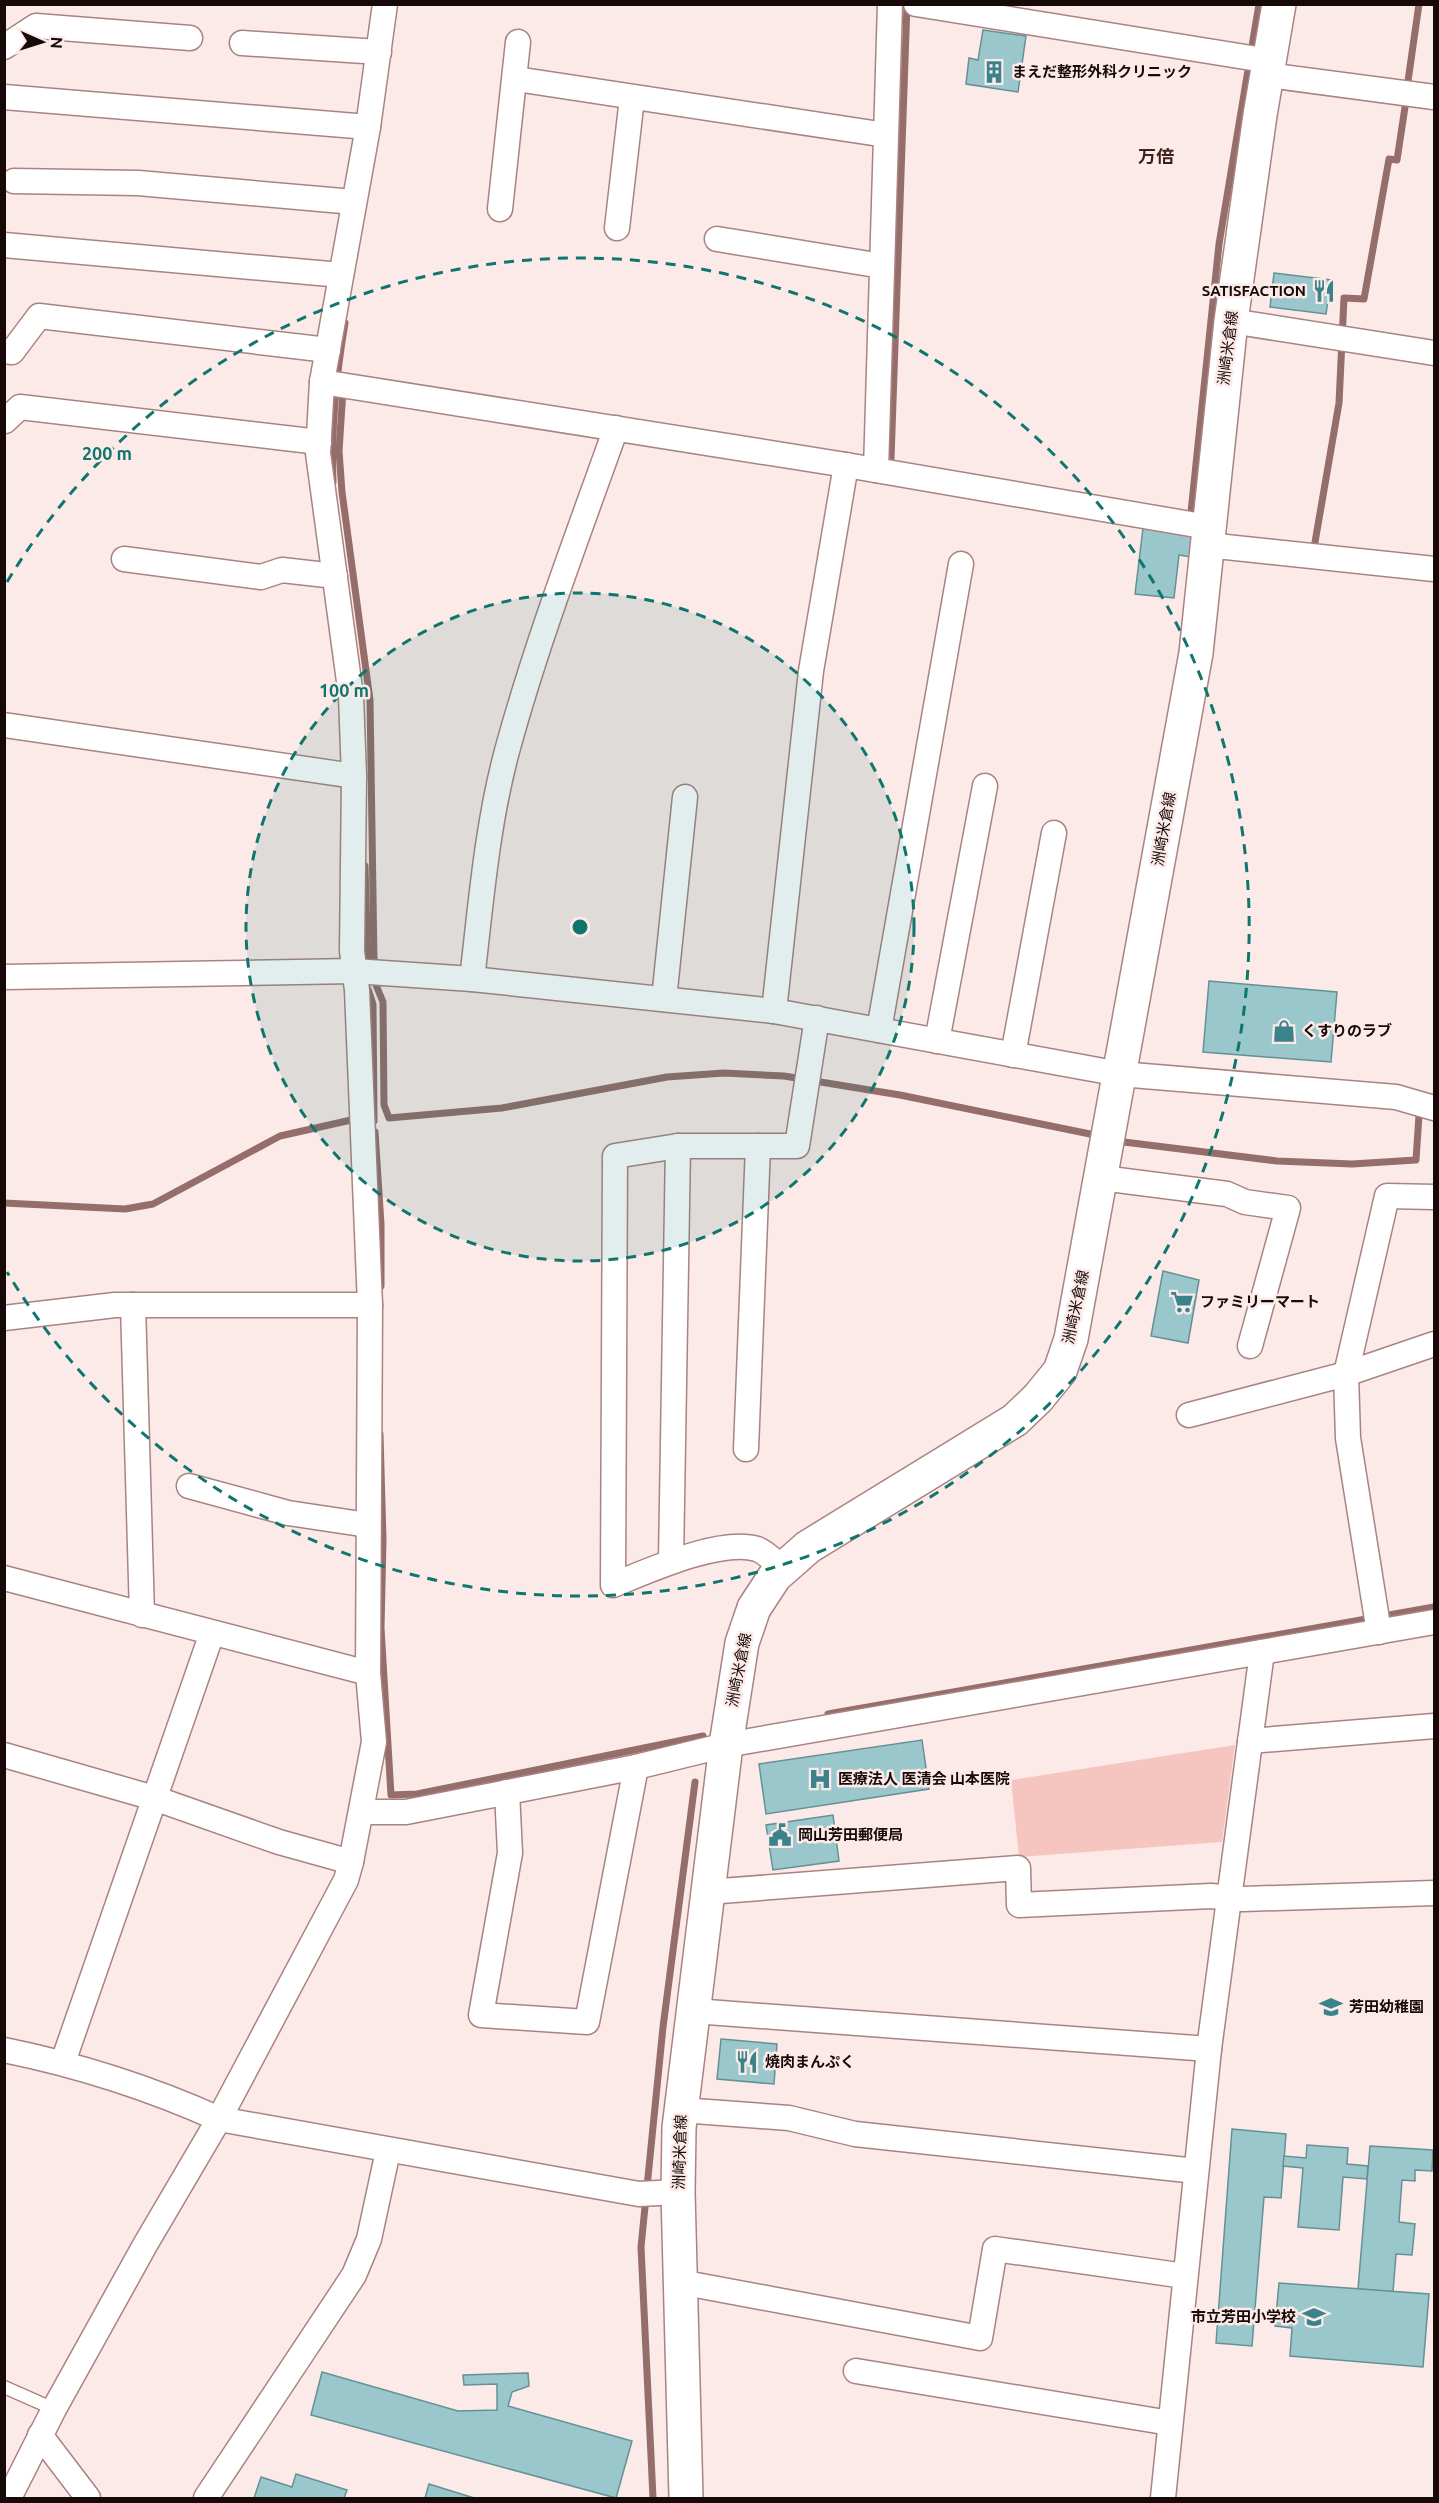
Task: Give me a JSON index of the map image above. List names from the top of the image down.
{
  "streets": {
    "main road": ["洲崎米倉線"]
  },
  "districts": ["万倍"],
  "places": {
    "building": ["まえだ整形外科クリニック"],
    "restaurant": ["SATISFACTION", "焼肉まんぷく"],
    "shop": ["くすりのラブ"],
    "supermarket": ["ファミリーマート"],
    "hospital": ["医療法人 医清会 山本医院"],
    "public building": ["岡山芳田郵便局"],
    "school or university": ["芳田幼稚園", "市立芳田小学校"]
  },
  "north": "right",
  "rings": ["200 m", "100 m"]
}
